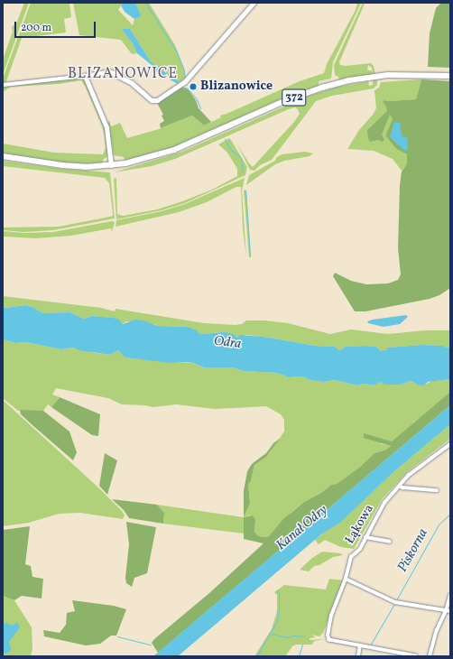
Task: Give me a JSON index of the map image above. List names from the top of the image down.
{
  "streets": {
    "main road": ["372"],
    "street": ["Łąkowa"]
  },
  "districts": ["BLIZANOWICE"],
  "water": ["Odra", "Kanał Odry", "Piskorna"],
  "places": ["Blizanowice"],
  "scale_bar": "200 m"
}
